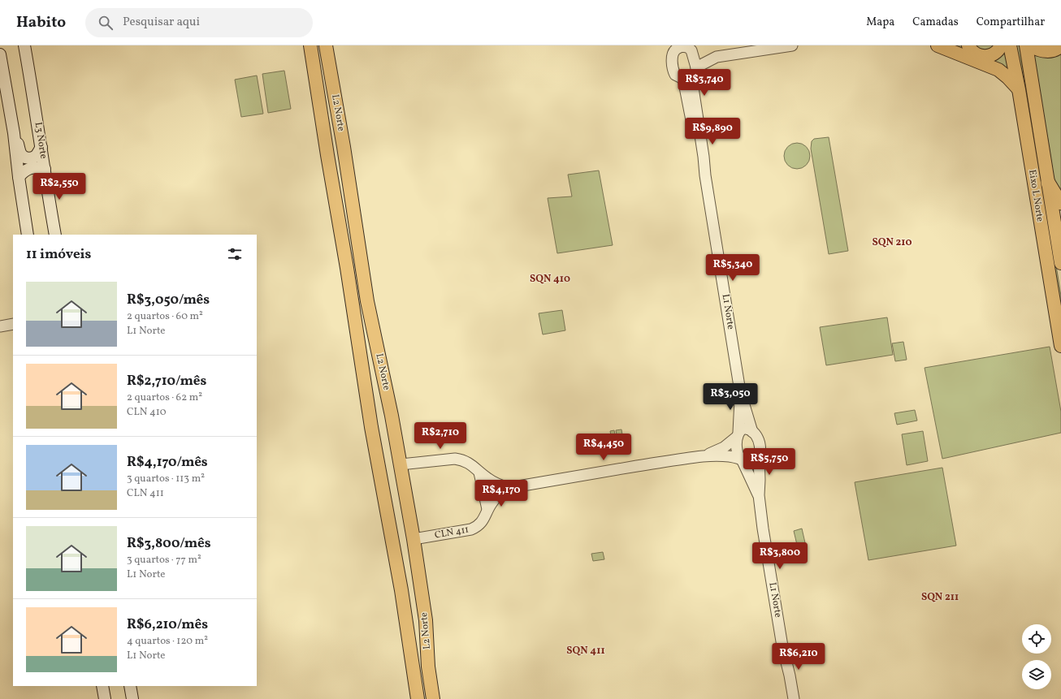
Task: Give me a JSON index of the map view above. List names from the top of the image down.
{
  "streets": {
    "main road": ["L2 Norte", "L3 Norte", "Eixo L Norte"],
    "street": ["L1 Norte", "CLN 411"]
  },
  "crossings": [
    ["L2 Norte", "CLN 411"]
  ],
  "districts": [
    "SQN 210",
    "SQN 410",
    "SQN 211",
    "SQN 411"
  ],
  "page": {
    "header": "Habito",
    "search": "Pesquisar aqui",
    "nav": ["Mapa", "Camadas", "Compartilhar"],
    "price": [
      "R$3,740",
      "R$9,890",
      "R$2,550",
      "R$5,340",
      "R$3,050",
      "R$2,710",
      "R$4,450",
      "R$5,750",
      "R$4,170",
      "R$3,800",
      "R$6,210"
    ],
    "heading": "11 imóveis",
    "list": [
      {
        "name": "R$3,050/mês",
        "note": "2 quartos · 60 m² · L1 Norte"
      },
      {
        "name": "R$2,710/mês",
        "note": "2 quartos · 62 m² · CLN 410"
      },
      {
        "name": "R$4,170/mês",
        "note": "3 quartos · 113 m² · CLN 411"
      },
      {
        "name": "R$3,800/mês",
        "note": "3 quartos · 77 m² · L1 Norte"
      },
      {
        "name": "R$6,210/mês",
        "note": "4 quartos · 120 m² · L1 Norte"
      }
    ]
  }
}
